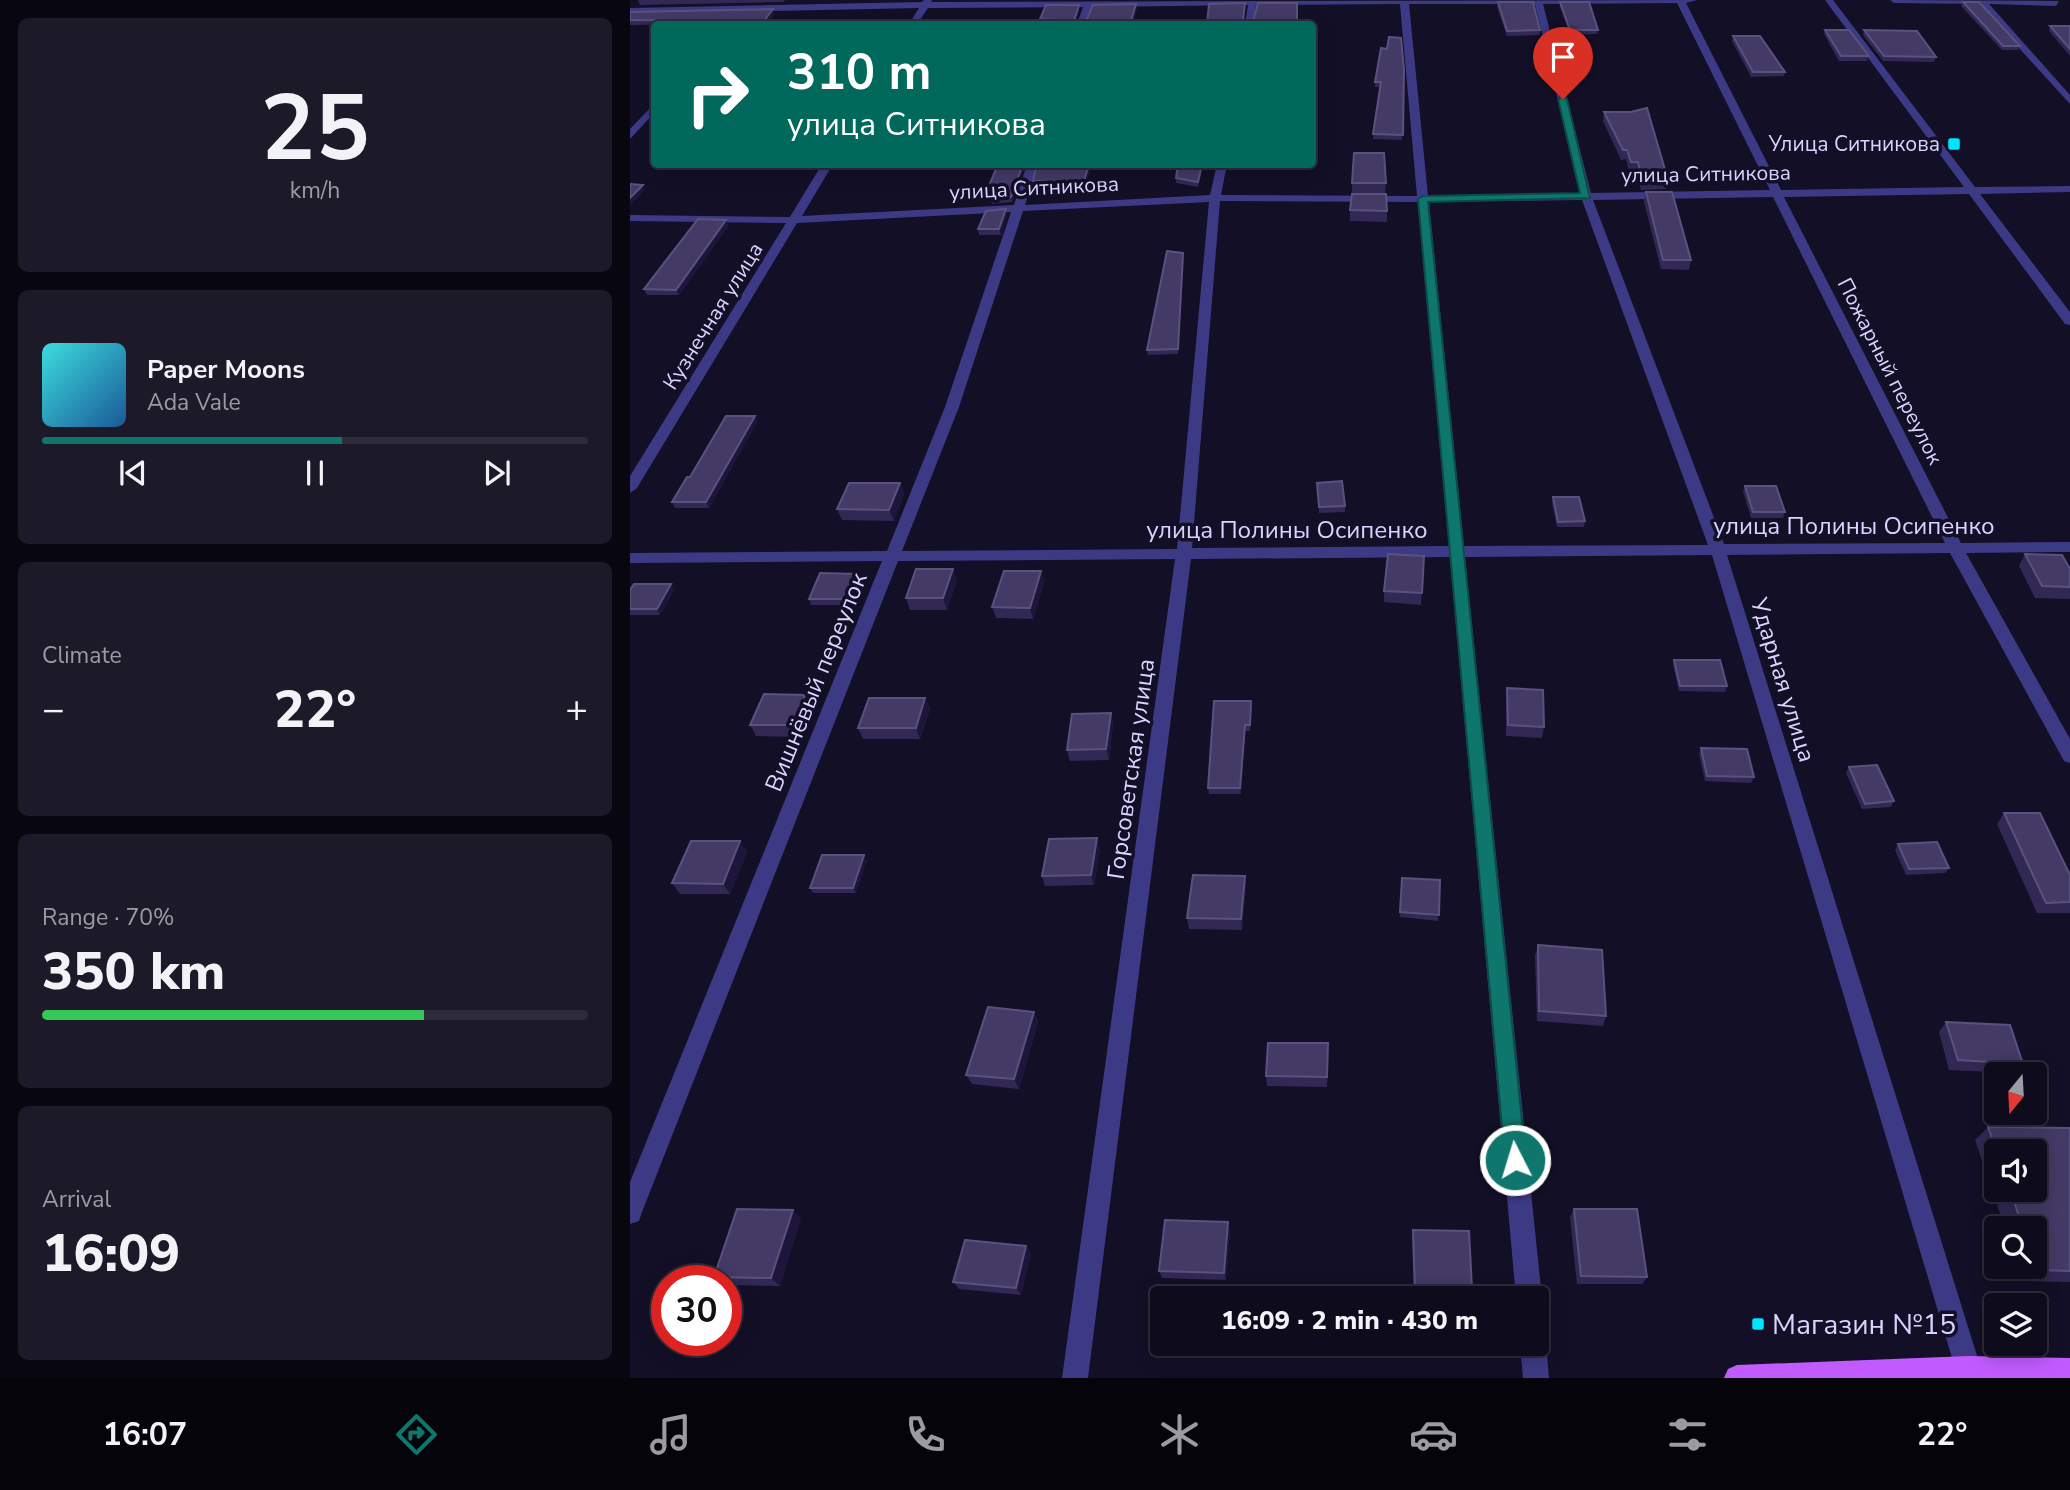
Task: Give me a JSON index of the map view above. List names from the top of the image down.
{
  "streets": {
    "street": [
      "улица Ситникова",
      "Кузнечная улица",
      "Пожарный переулок",
      "улица Полины Осипенко",
      "Ударная улица",
      "Вишнёвый переулок",
      "Горсоветская улица"
    ]
  },
  "crossings": [
    ["улица Ситникова", "Кузнечная улица"],
    ["улица Ситникова", "Пожарный переулок"],
    ["улица Ситникова", "Ударная улица"],
    ["улица Ситникова", "Вишнёвый переулок"],
    ["улица Ситникова", "Горсоветская улица"],
    ["Пожарный переулок", "улица Полины Осипенко"],
    ["улица Полины Осипенко", "Ударная улица"],
    ["улица Полины Осипенко", "Вишнёвый переулок"],
    ["улица Полины Осипенко", "Горсоветская улица"]
  ],
  "places": {
    "transit": ["Улица Ситникова", "Магазин №15"]
  },
  "north": "bottom",
  "page": {
    "tile": [
      ["25", "km/h"],
      "Climate",
      ["Range · 70%", "350 km"],
      ["Arrival", "16:09"]
    ],
    "turn": ["310 m", "улица Ситникова"],
    "song": ["Paper Moons", "Ada Vale"],
    "heat": ["−", "22°", "+"],
    "limit": "30",
    "trip": "16:09 · 2 min · 430 m",
    "tabs": ["16:07", "22°"]
  }
}
